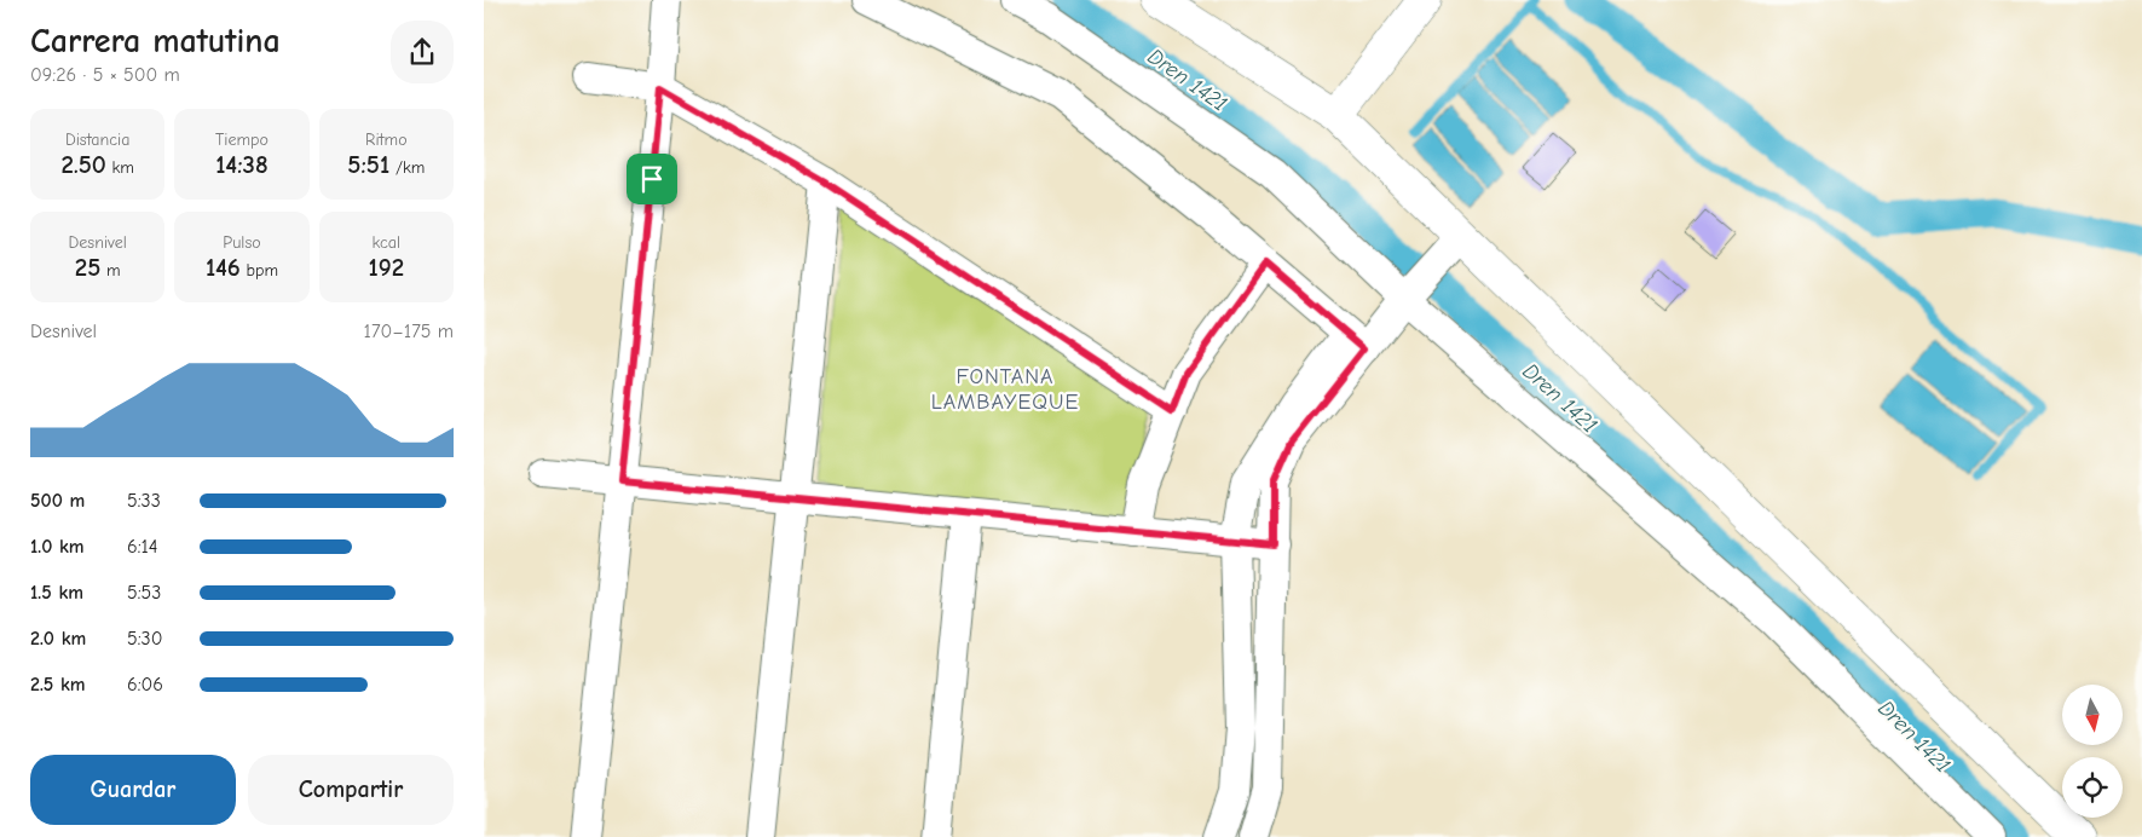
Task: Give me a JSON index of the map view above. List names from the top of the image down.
{
  "districts": ["FONTANA LAMBAYEQUE"],
  "water": ["Dren 1421"],
  "north": "bottom",
  "page": {
    "heading": ["Carrera matutina", "09:26 · 5 × 500 m"],
    "stats": [
      ["Distancia", "2.50 km"],
      ["Tiempo", "14:38"],
      ["Ritmo", "5:51 /km"],
      ["Desnivel", "25 m"],
      ["Pulso", "146 bpm"],
      ["kcal", "192"]
    ],
    "chart": ["Desnivel", "170–175 m"],
    "list": [
      {
        "name": "500 m",
        "note": "5:33"
      },
      {
        "name": "1.0 km",
        "note": "6:14"
      },
      {
        "name": "1.5 km",
        "note": "5:53"
      },
      {
        "name": "2.0 km",
        "note": "5:30"
      },
      {
        "name": "2.5 km",
        "note": "6:06"
      }
    ],
    "buttons": ["Guardar", "Compartir"]
  }
}
